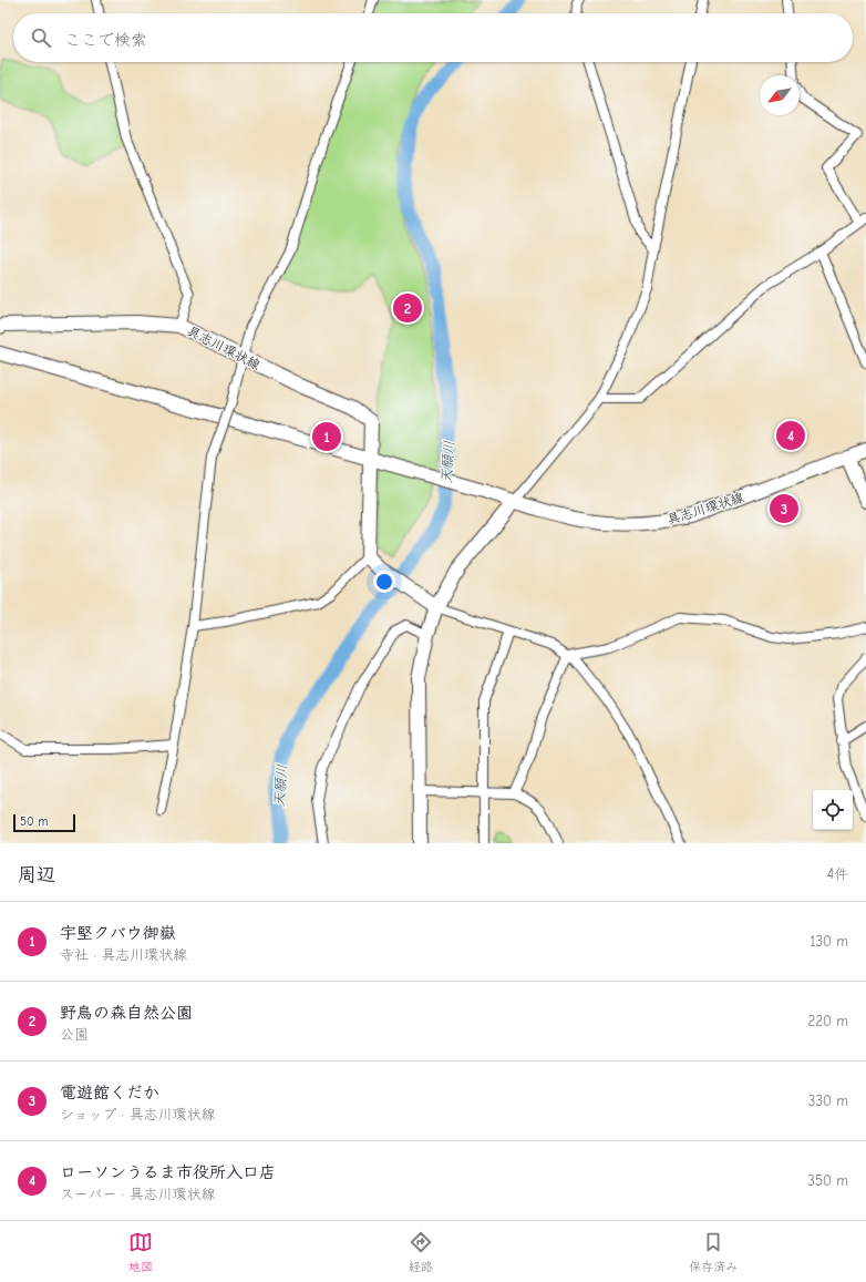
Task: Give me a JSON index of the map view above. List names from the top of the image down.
{
  "streets": {
    "main road": ["具志川環状線"]
  },
  "water": ["天願川"],
  "scale_bar": "50 m",
  "north": "bottom left",
  "page": {
    "search": "ここで検索",
    "pins": [
      "2",
      "4",
      "1",
      "3"
    ],
    "scale": "50 m",
    "heading": ["周辺", "4件"],
    "list": [
      {
        "mark": "1",
        "name": "宇堅クバウ御嶽",
        "note": "寺社 · 具志川環状線",
        "value": "130 m"
      },
      {
        "mark": "2",
        "name": "野鳥の森自然公園",
        "note": "公園",
        "value": "220 m"
      },
      {
        "mark": "3",
        "name": "電遊館くだか",
        "note": "ショップ · 具志川環状線",
        "value": "330 m"
      },
      {
        "mark": "4",
        "name": "ローソンうるま市役所入口店",
        "note": "スーパー · 具志川環状線",
        "value": "350 m"
      }
    ],
    "nav": ["地図", "経路", "保存済み"]
  }
}
